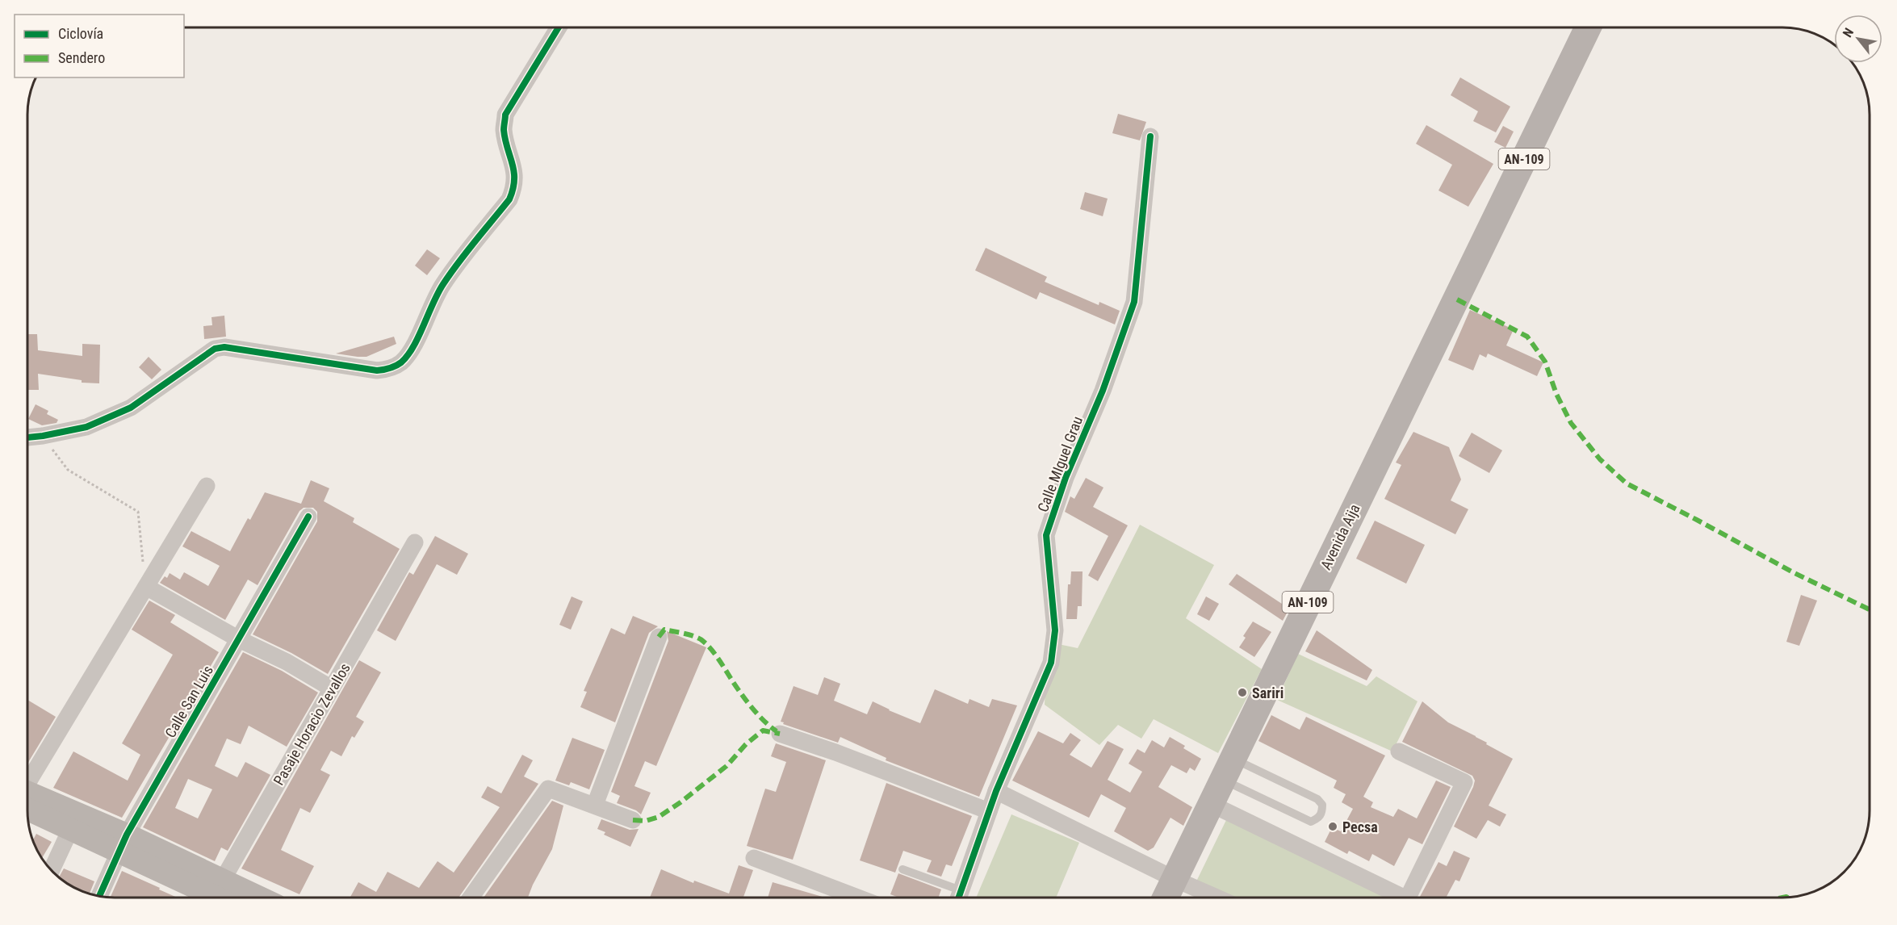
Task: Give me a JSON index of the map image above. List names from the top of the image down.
{
  "streets": {
    "main road": ["AN-109", "Avenida Aija"],
    "street": ["Calle MIguel Grau", "Calle San Luis", "Pasaje Horacio Zevallos"]
  },
  "places": ["Sariri", "Pecsa"],
  "legend": ["Ciclovía", "Sendero"],
  "north": "top left"
}
